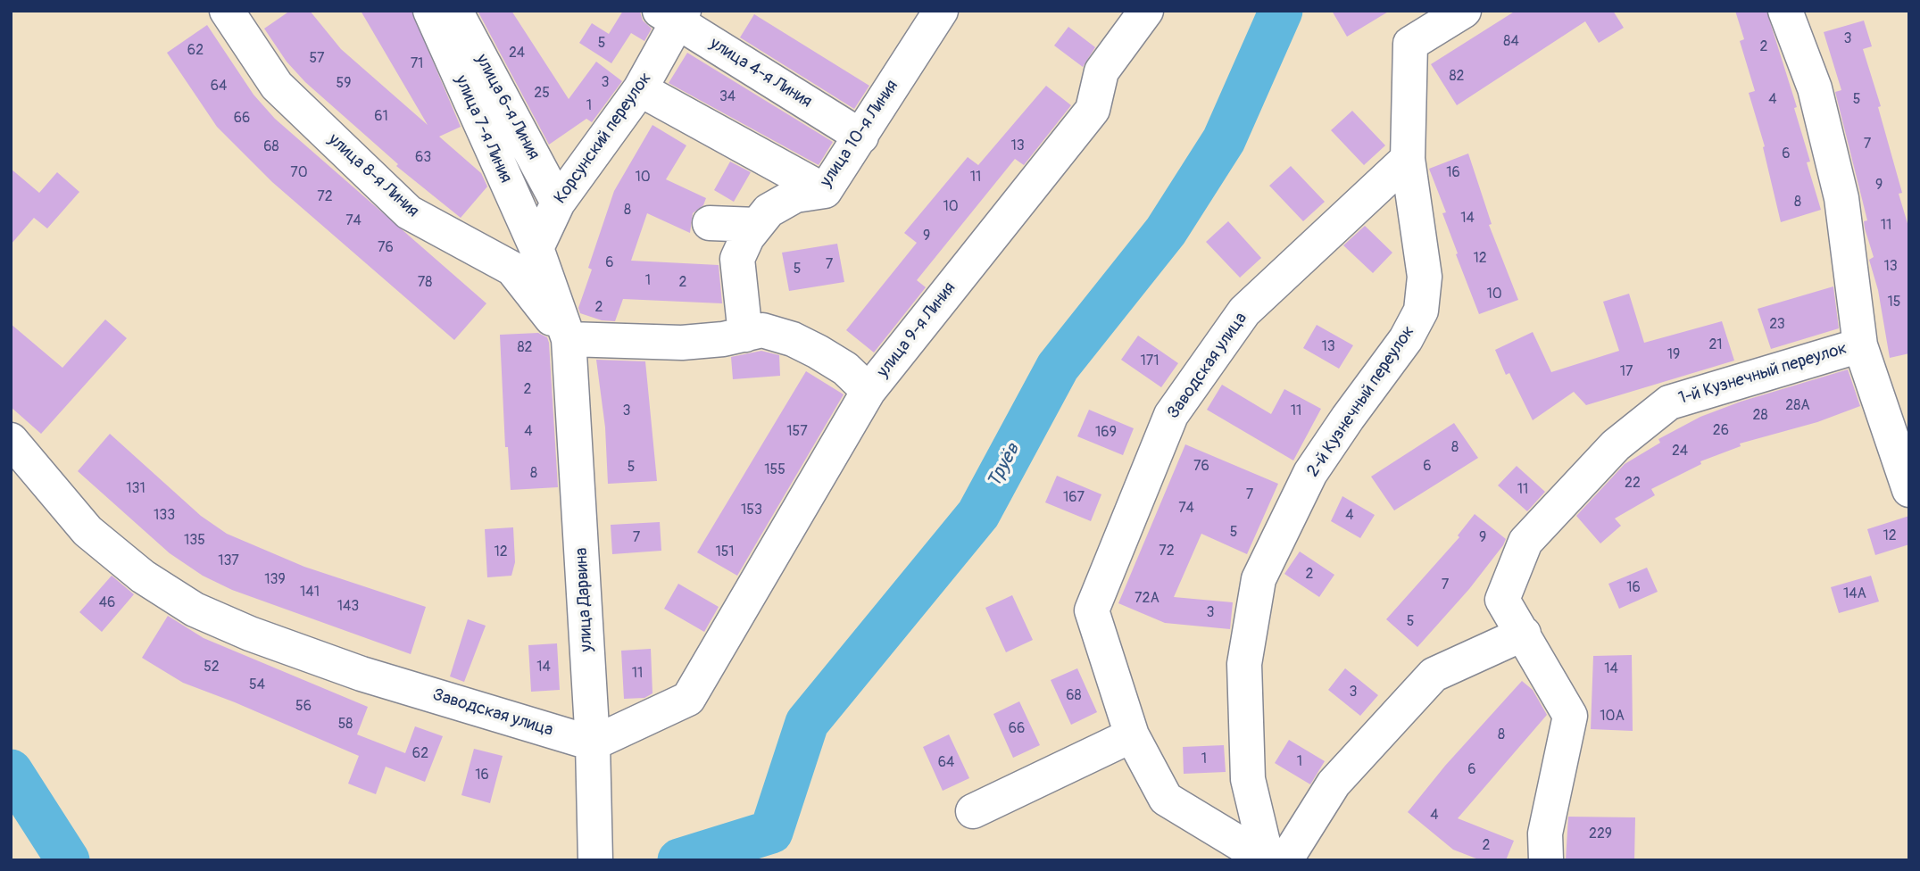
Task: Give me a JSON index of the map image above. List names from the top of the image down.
{
  "streets": {
    "street": [
      "улица 4-я Линия",
      "улица 6-я Линия",
      "улица 7-я Линия",
      "улица 10-я Линия",
      "Корсунский переулок",
      "улица 8-я Линия",
      "улица 9-я Линия",
      "Заводская улица",
      "1-й Кузнечный переулок",
      "2-й Кузнечный переулок",
      "улица Дарвина"
    ]
  },
  "crossings": [
    ["улица 4-я Линия", "улица 10-я Линия"],
    ["улица 4-я Линия", "Корсунский переулок"],
    ["улица 6-я Линия", "Корсунский переулок"],
    ["улица 7-я Линия", "Корсунский переулок"],
    ["улица 10-я Линия", "улица 9-я Линия"],
    ["улица 8-я Линия", "улица 9-я Линия"],
    ["улица 8-я Линия", "улица Дарвина"],
    ["улица 9-я Линия", "улица Дарвина"],
    ["Заводская улица", "2-й Кузнечный переулок"],
    ["Заводская улица", "улица Дарвина"]
  ],
  "water": ["Труёв"],
  "house_numbers": [
    "3",
    "84",
    "5",
    "2",
    "62",
    "24",
    "57",
    "71",
    "82",
    "3",
    "59",
    "64",
    "25",
    "34",
    "4",
    "5",
    "1",
    "61",
    "66",
    "7",
    "13",
    "68",
    "6",
    "63",
    "70",
    "16",
    "10",
    "11",
    "9",
    "72",
    "8",
    "10",
    "8",
    "14",
    "74",
    "11",
    "9",
    "76",
    "12",
    "6",
    "7",
    "13",
    "5",
    "1",
    "78",
    "2",
    "10",
    "15",
    "2",
    "23",
    "21",
    "13",
    "82",
    "19",
    "171",
    "17",
    "2",
    "28А",
    "3",
    "11",
    "28",
    "26",
    "4",
    "157",
    "169",
    "8",
    "24",
    "76",
    "6",
    "5",
    "155",
    "8",
    "22",
    "131",
    "11",
    "7",
    "167",
    "74",
    "153",
    "133",
    "4",
    "5",
    "12",
    "7",
    "9",
    "135",
    "72",
    "12",
    "151",
    "137",
    "2",
    "139",
    "7",
    "16",
    "141",
    "14А",
    "72А",
    "46",
    "143",
    "3",
    "5",
    "52",
    "14",
    "14",
    "11",
    "54",
    "3",
    "68",
    "56",
    "10А",
    "58",
    "66",
    "8",
    "62",
    "1",
    "1",
    "64",
    "6",
    "16",
    "4",
    "229",
    "2"
  ]
}
